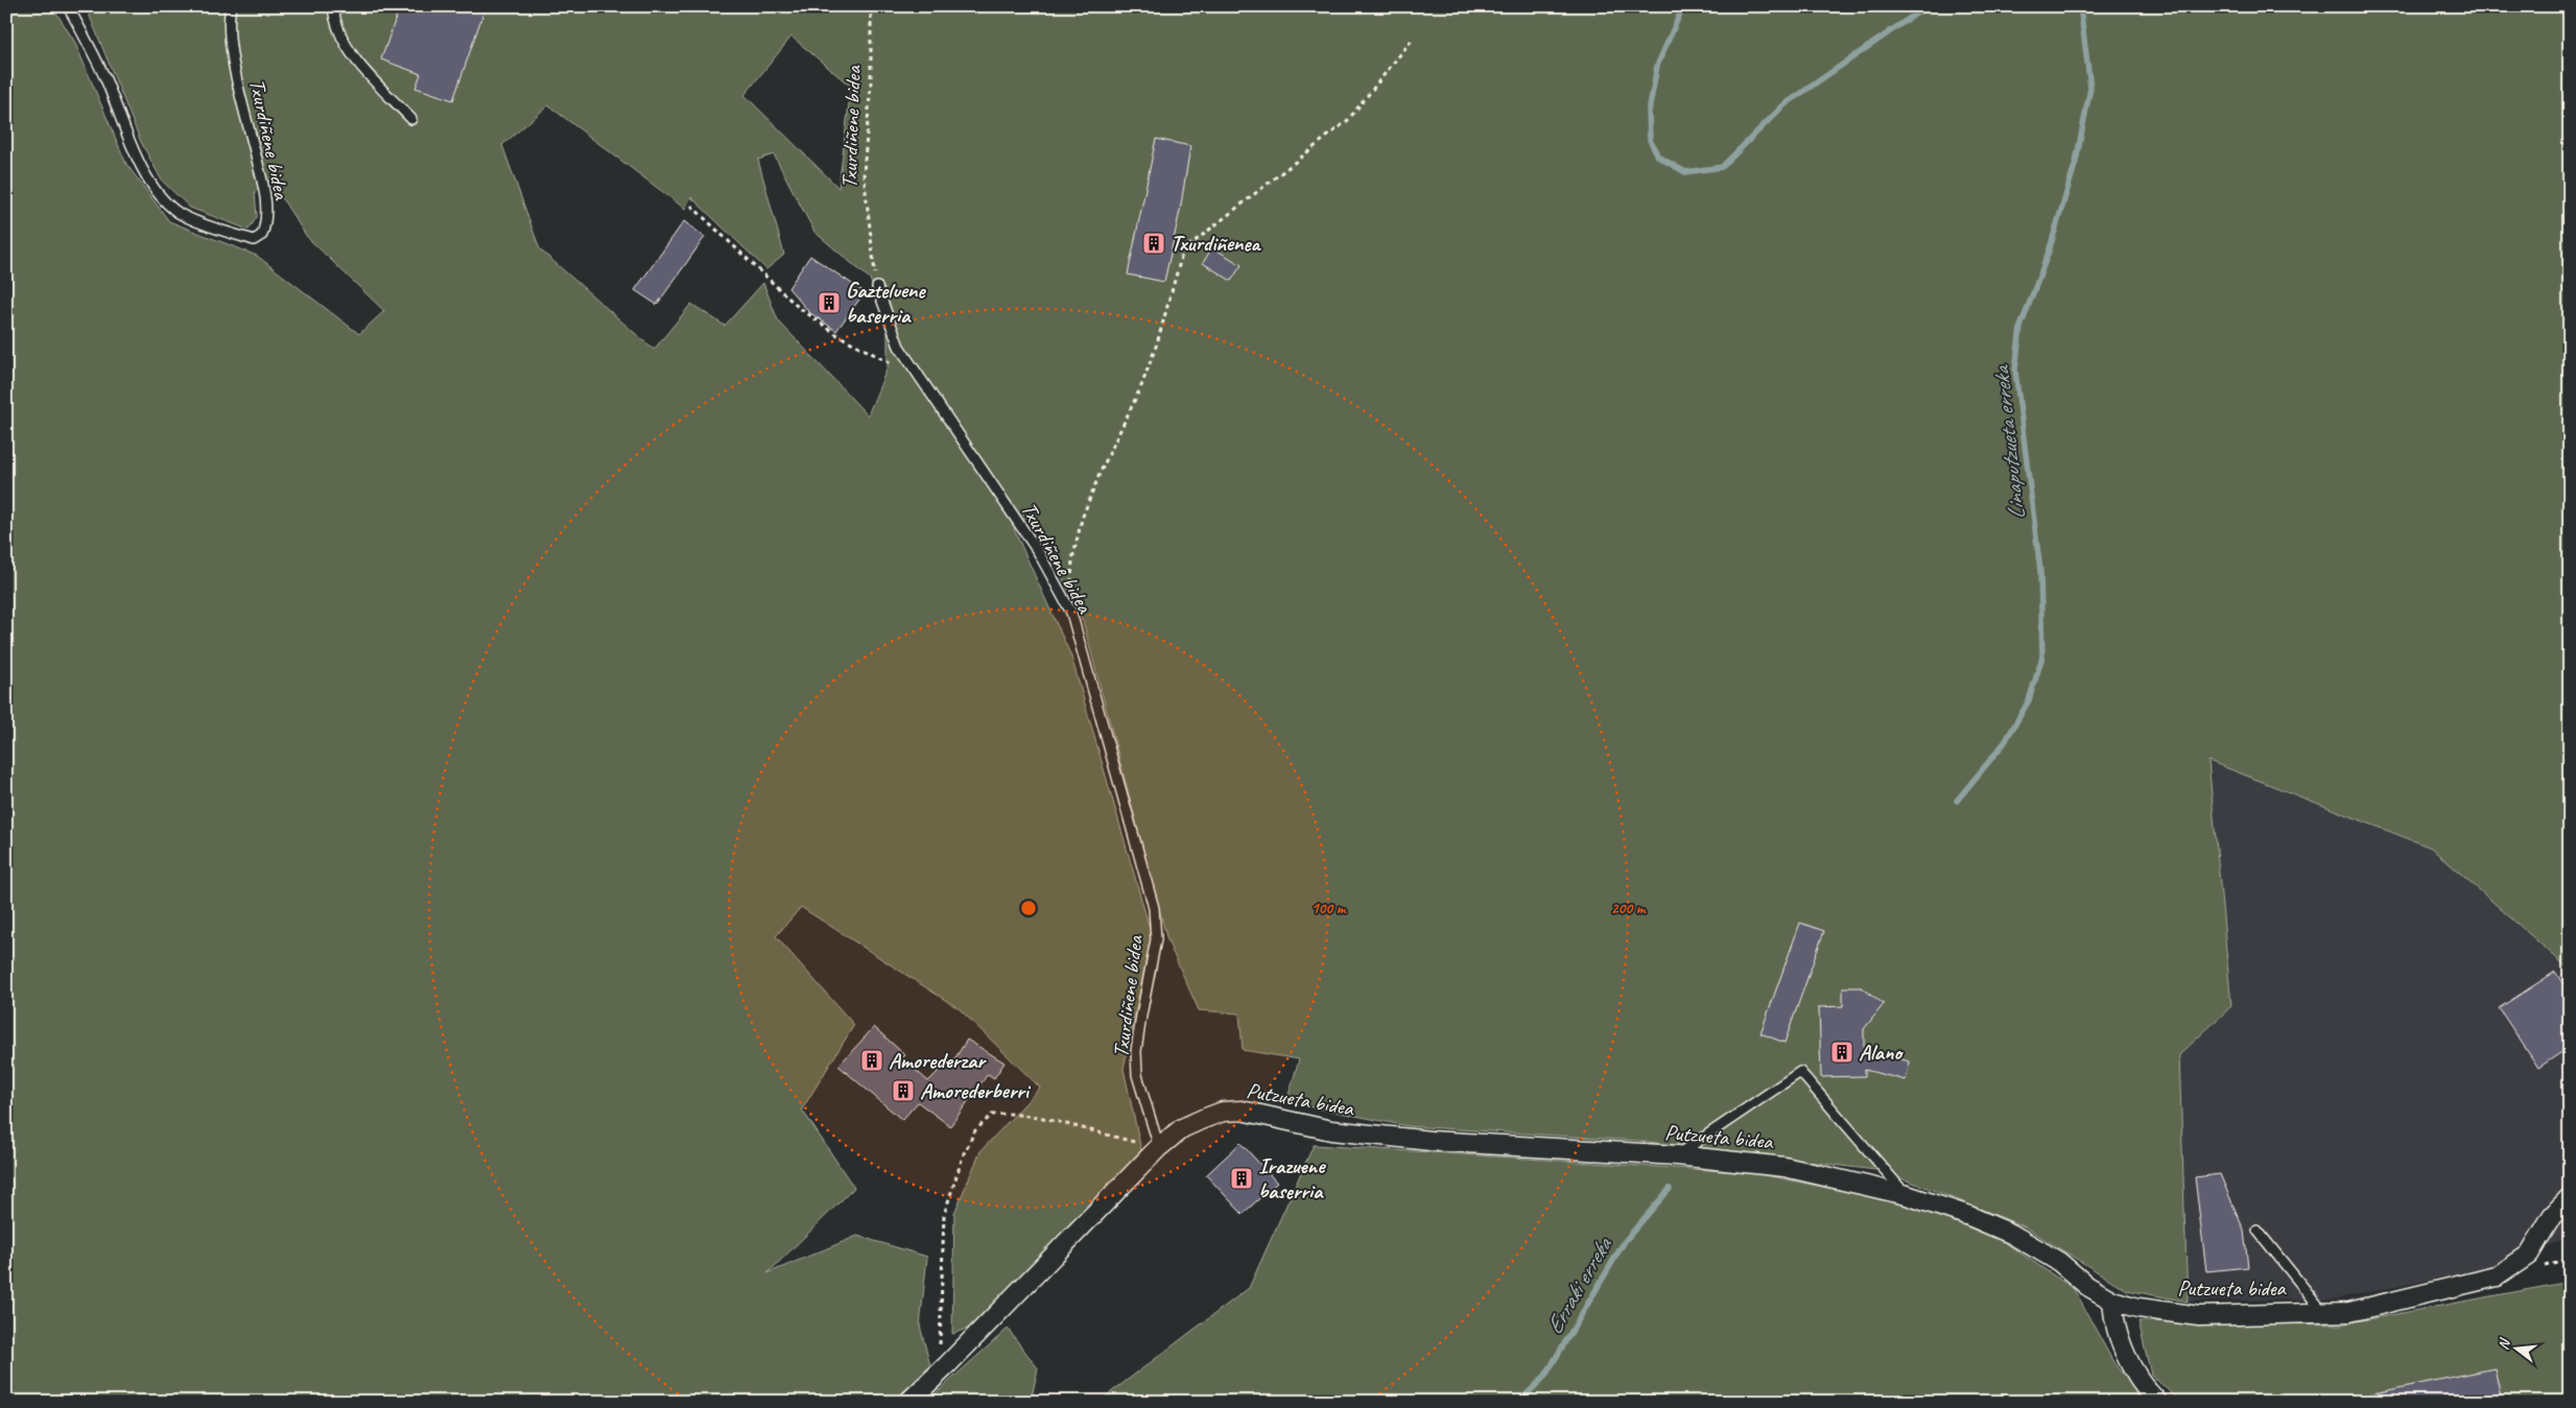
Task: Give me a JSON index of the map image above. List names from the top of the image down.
{
  "streets": {
    "street": ["Putzueta bidea"],
    "lane": ["Txurdiñene bidea"]
  },
  "crossings": [
    ["Txurdiñene bidea", "Putzueta bidea"]
  ],
  "water": ["Linaputzueta erreka", "Erraki erreka"],
  "places": {
    "building": [
      "Txurdiñenea",
      "Gazteluene baserria",
      "Alano",
      "Amorederzar",
      "Amorederberri",
      "Irazuene baserria"
    ]
  },
  "north": "left",
  "rings": ["100 m", "200 m"]
}
